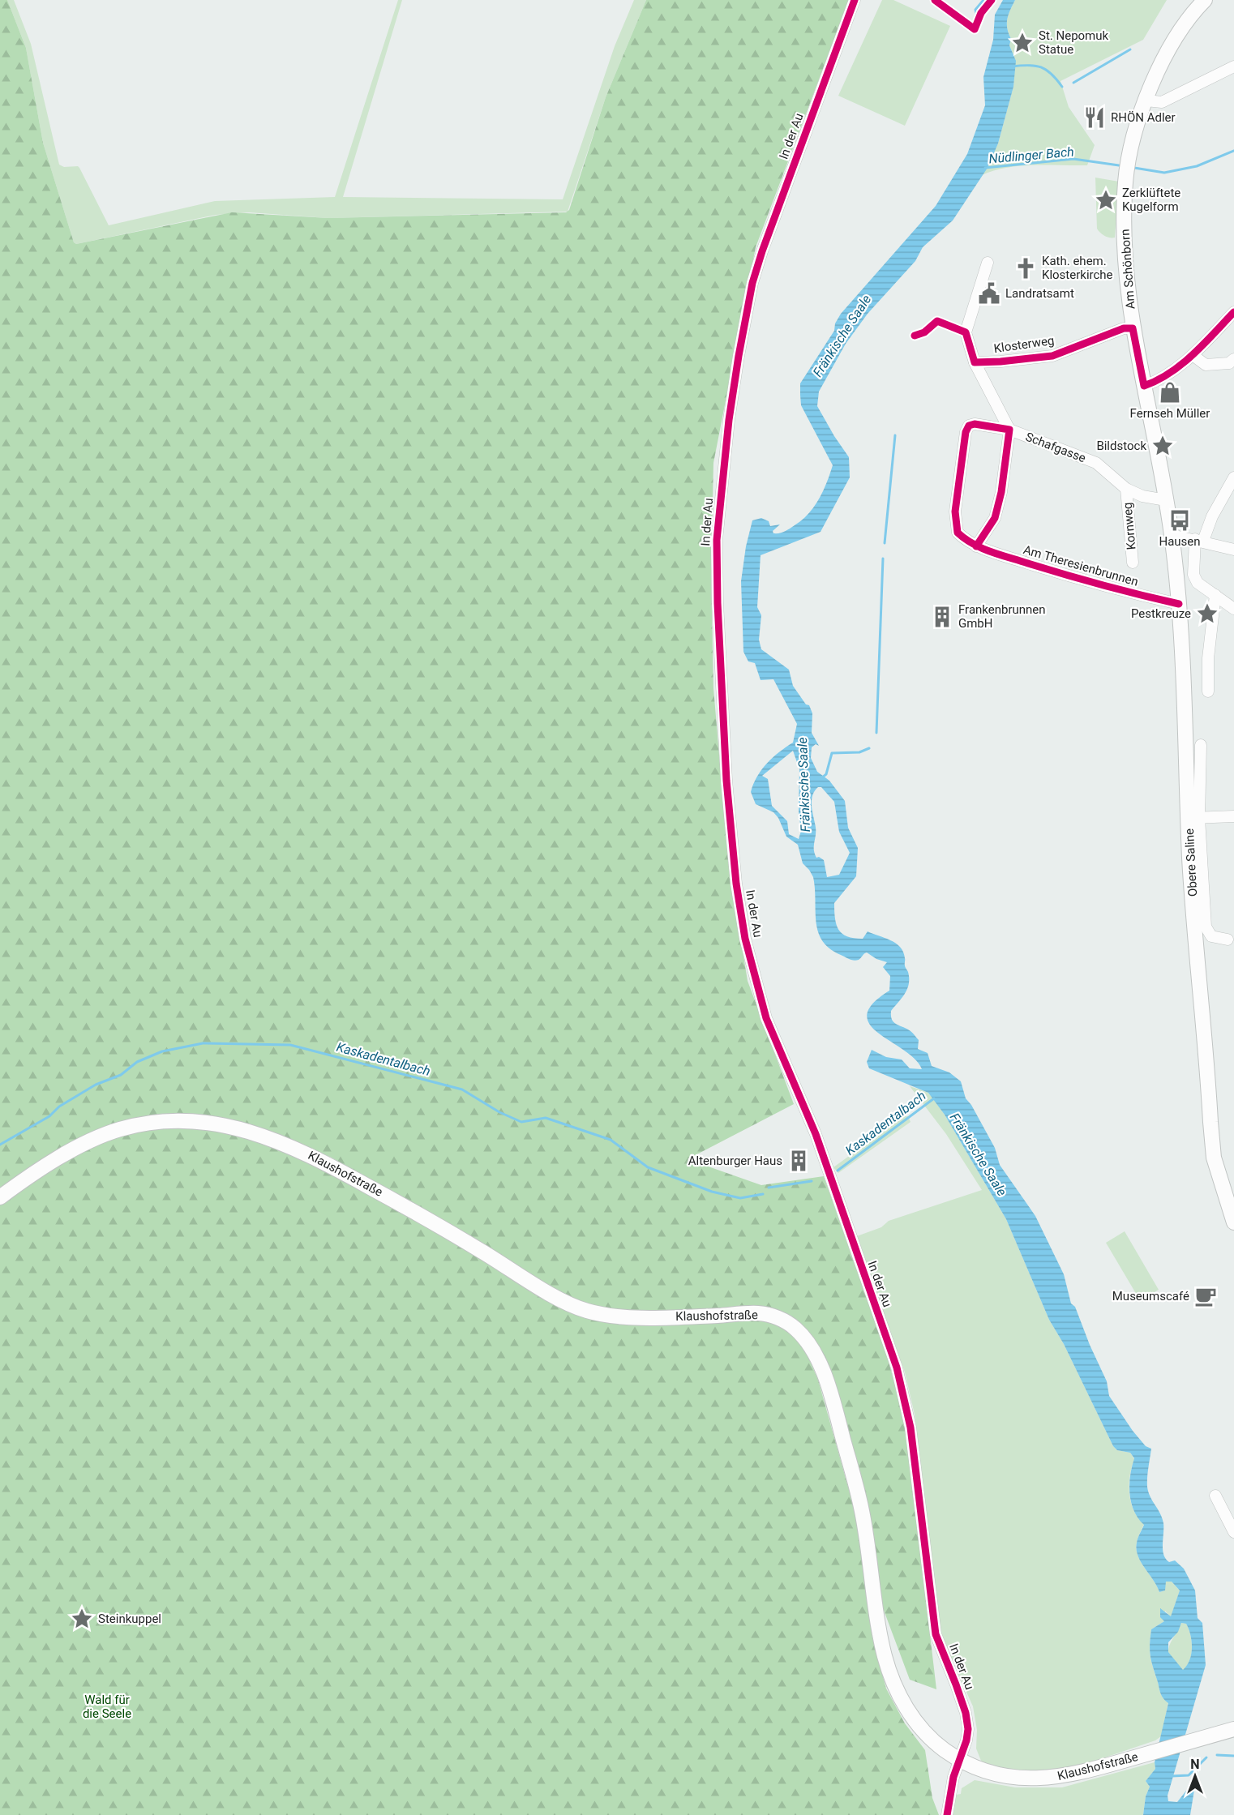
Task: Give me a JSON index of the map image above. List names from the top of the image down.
{
  "streets": {
    "main road": ["Am Schönborn", "Obere Saline", "Klaushofstraße"],
    "street": [
      "In der Au",
      "Klosterweg",
      "Schafgasse",
      "Kornweg",
      "Am Theresienbrunnen"
    ]
  },
  "crossings": [
    ["In der Au", "Klaushofstraße"],
    ["Am Schönborn", "Klosterweg"],
    ["Am Schönborn", "Schafgasse"],
    ["Am Schönborn", "Obere Saline"],
    ["Klosterweg", "Schafgasse"],
    ["Schafgasse", "Kornweg"],
    ["Schafgasse", "Am Theresienbrunnen"],
    ["Schafgasse", "Obere Saline"],
    ["Am Theresienbrunnen", "Obere Saline"]
  ],
  "water": ["Nüdlinger Bach", "Fränkische Saale", "Kaskadentalbach"],
  "parks": ["Wald für die Seele"],
  "places": {
    "place": [
      "St. Nepomuk Statue",
      "Zerklüftete Kugelform",
      "Bildstock",
      "Pestkreuze",
      "Steinkuppel"
    ],
    "restaurant": ["RHÖN Adler"],
    "church": ["Kath. ehem. Klosterkirche"],
    "public building": ["Landratsamt"],
    "shop": ["Fernseh Müller"],
    "bus stop": ["Hausen"],
    "building": ["Frankenbrunnen GmbH", "Altenburger Haus"],
    "cafe": ["Museumscafé"]
  },
  "north": "top"
}
